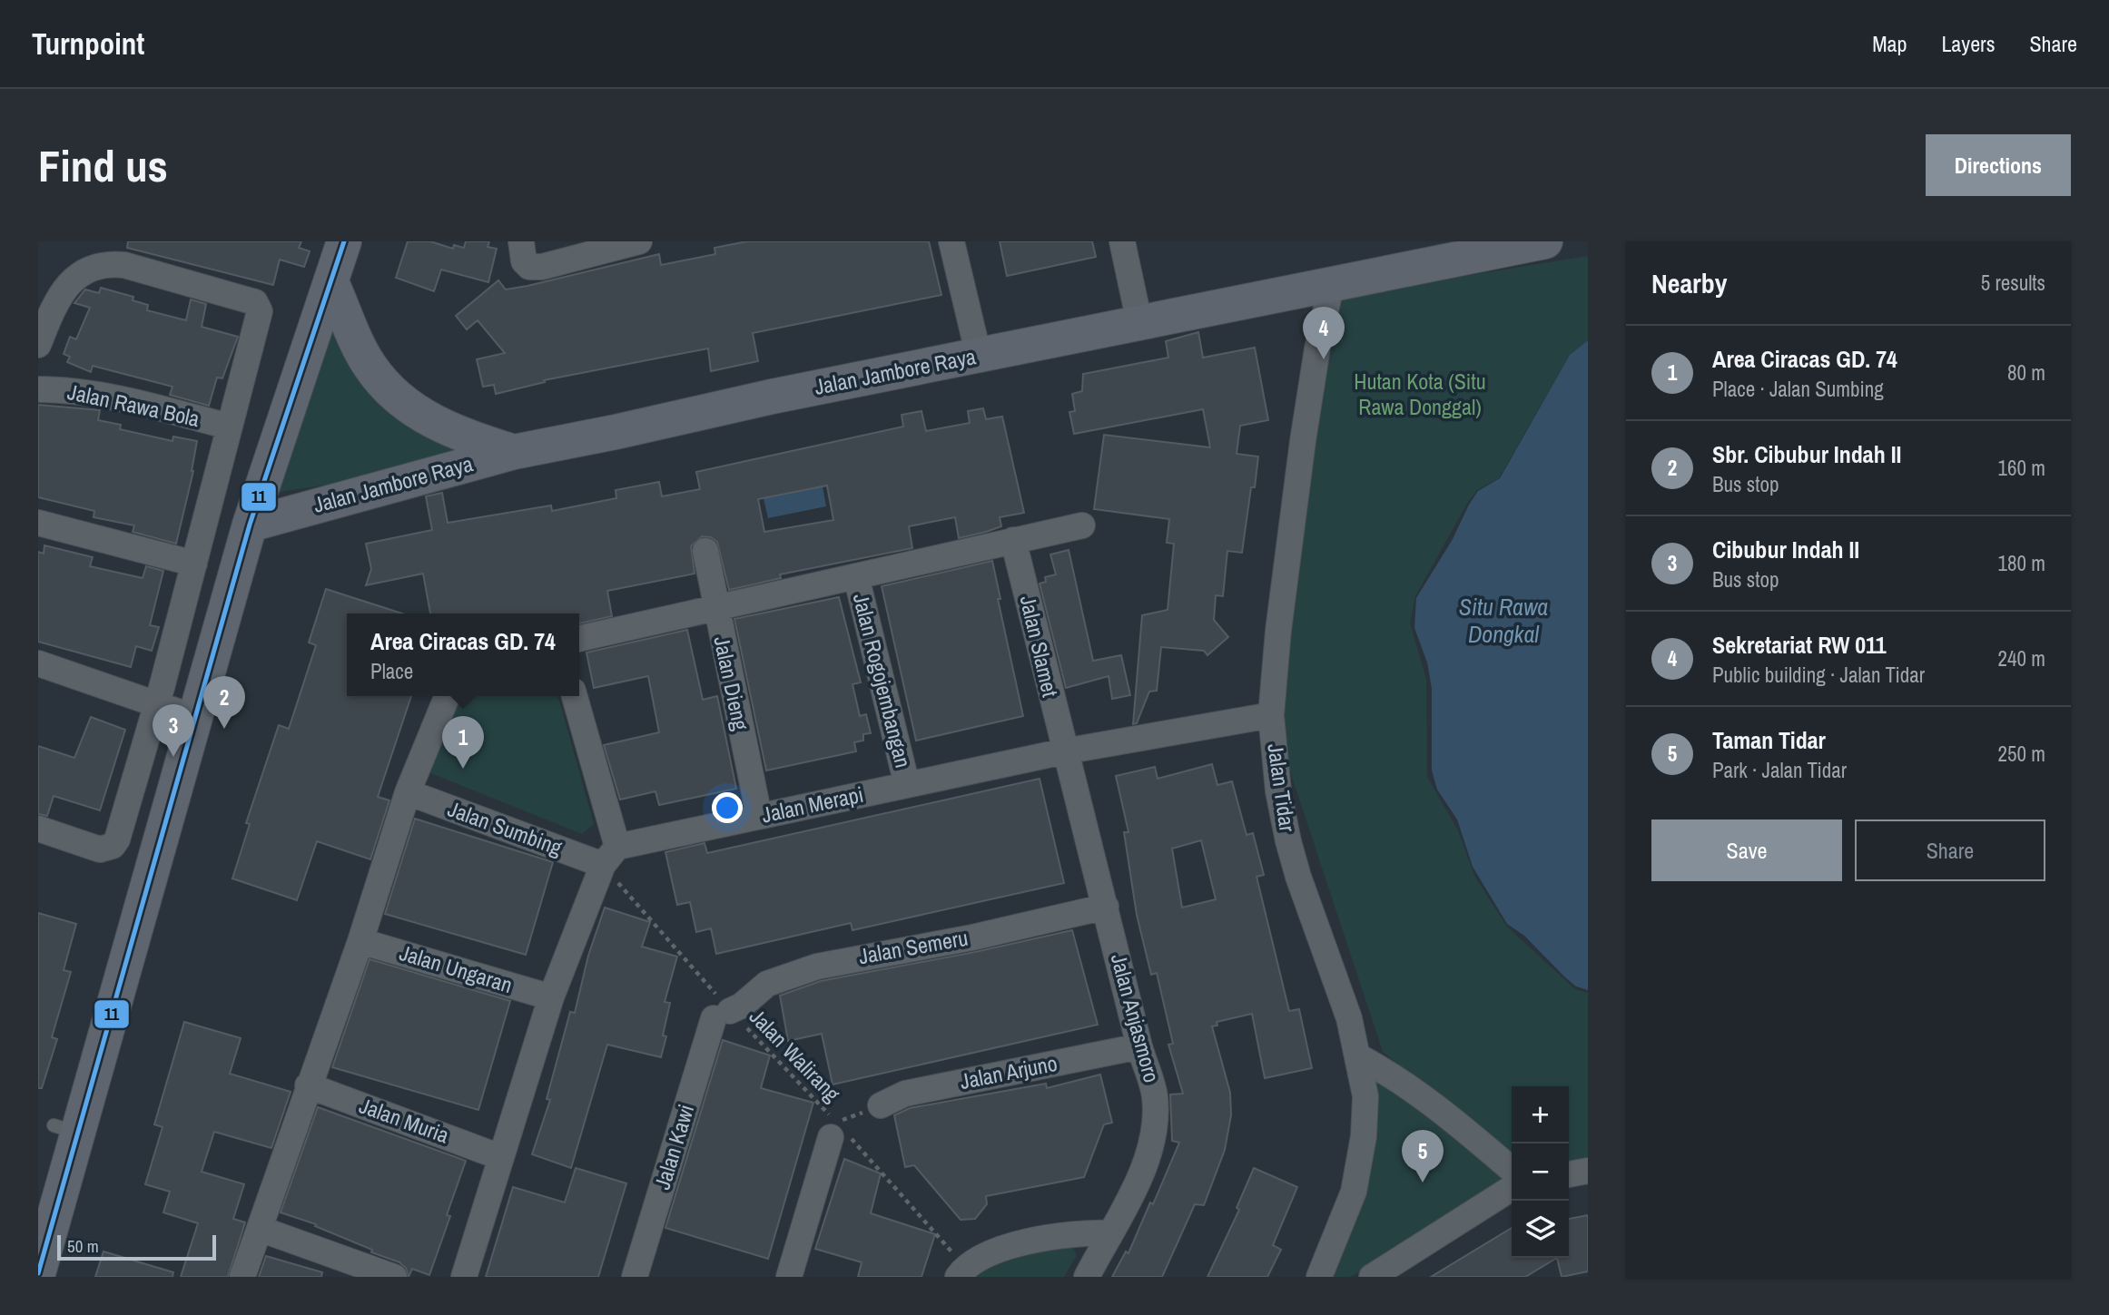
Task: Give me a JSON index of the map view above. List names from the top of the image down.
{
  "streets": {
    "street": [
      "Jalan Jambore Raya",
      "Jalan Rawa Bola",
      "Jalan Slamet",
      "Jalan Rogojembangan",
      "Jalan Dieng",
      "Jalan Tidar",
      "Jalan Merapi",
      "Jalan Sumbing",
      "Jalan Semeru",
      "Jalan Ungaran",
      "Jalan Anjasmoro",
      "Jalan Arjuno",
      "Jalan Muria",
      "Jalan Kawi"
    ],
    "path": ["Jalan Walirang"]
  },
  "crossings": [
    ["Jalan Jambore Raya", "Jalan Tidar"],
    ["Jalan Slamet", "Jalan Merapi"],
    ["Jalan Slamet", "Jalan Anjasmoro"],
    ["Jalan Rogojembangan", "Jalan Merapi"],
    ["Jalan Dieng", "Jalan Merapi"],
    ["Jalan Tidar", "Jalan Merapi"],
    ["Jalan Merapi", "Jalan Sumbing"],
    ["Jalan Merapi", "Jalan Anjasmoro"],
    ["Jalan Merapi", "Jalan Walirang"],
    ["Jalan Sumbing", "Jalan Walirang"],
    ["Jalan Semeru", "Jalan Anjasmoro"],
    ["Jalan Semeru", "Jalan Walirang"],
    ["Jalan Semeru", "Jalan Kawi"],
    ["Jalan Anjasmoro", "Jalan Arjuno"],
    ["Jalan Walirang", "Jalan Kawi"]
  ],
  "water": ["Situ Rawa Dongkal"],
  "parks": ["Hutan Kota (Situ Rawa Donggal)"],
  "lines": ["transit line 11"],
  "scale_bar": "50 m",
  "page": {
    "header": "Turnpoint",
    "nav": ["Map", "Layers", "Share"],
    "buttons": [
      "Directions",
      ["Save", "Share"]
    ],
    "title": "Find us",
    "heading": ["Nearby", "5 results"],
    "pins": [
      "4",
      "2",
      "3",
      "1",
      "5"
    ],
    "list": [
      {
        "mark": "1",
        "name": "Area Ciracas GD. 74",
        "note": "Place · Jalan Sumbing",
        "value": "80 m"
      },
      {
        "mark": "2",
        "name": "Sbr. Cibubur Indah II",
        "note": "Bus stop",
        "value": "160 m"
      },
      {
        "mark": "3",
        "name": "Cibubur Indah II",
        "note": "Bus stop",
        "value": "180 m"
      },
      {
        "mark": "4",
        "name": "Sekretariat RW 011",
        "note": "Public building · Jalan Tidar",
        "value": "240 m"
      },
      {
        "mark": "5",
        "name": "Taman Tidar",
        "note": "Park · Jalan Tidar",
        "value": "250 m"
      }
    ],
    "popup": ["Area Ciracas GD. 74", "Place"],
    "map_buttons": ["+", "−"],
    "scale": "50 m"
  }
}
